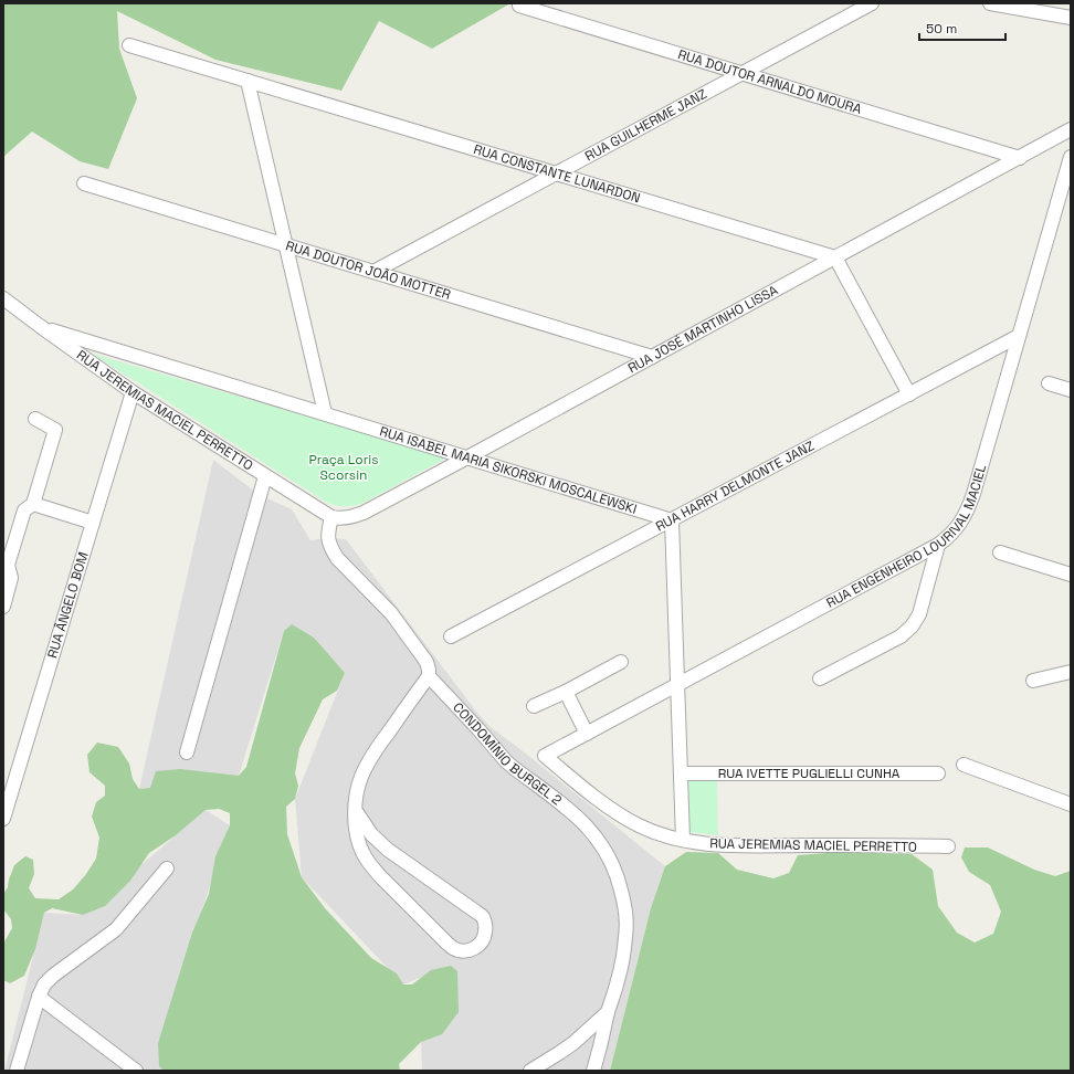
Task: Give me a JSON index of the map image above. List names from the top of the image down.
{
  "streets": {
    "street": [
      "RUA DOUTOR ARNALDO MOURA",
      "RUA GUILHERME JANZ",
      "RUA CONSTANTE LUNARDON",
      "RUA DOUTOR JOÃO MOTTER",
      "RUA JOSÉ MARTINHO LISSA",
      "RUA JEREMIAS MACIEL PERRETTO",
      "RUA ISABEL MARIA SIKORSKI MOSCALEWSKI",
      "RUA HARRY DELMONTE JANZ",
      "RUA ENGENHEIRO LOURIVAL MACIEL",
      "RUA ÂNGELO BOM",
      "CONDOMÍNIO BURGEL 2",
      "RUA IVETTE PUGLIELLI CUNHA"
    ]
  },
  "crossings": [
    ["RUA DOUTOR ARNALDO MOURA", "RUA GUILHERME JANZ"],
    ["RUA DOUTOR ARNALDO MOURA", "RUA JOSÉ MARTINHO LISSA"],
    ["RUA GUILHERME JANZ", "RUA CONSTANTE LUNARDON"],
    ["RUA GUILHERME JANZ", "RUA DOUTOR JOÃO MOTTER"],
    ["RUA CONSTANTE LUNARDON", "RUA JOSÉ MARTINHO LISSA"],
    ["RUA DOUTOR JOÃO MOTTER", "RUA JOSÉ MARTINHO LISSA"],
    ["RUA JOSÉ MARTINHO LISSA", "RUA JEREMIAS MACIEL PERRETTO"],
    ["RUA JOSÉ MARTINHO LISSA", "RUA ISABEL MARIA SIKORSKI MOSCALEWSKI"],
    ["RUA JOSÉ MARTINHO LISSA", "CONDOMÍNIO BURGEL 2"],
    ["RUA JEREMIAS MACIEL PERRETTO", "RUA ISABEL MARIA SIKORSKI MOSCALEWSKI"],
    ["RUA JEREMIAS MACIEL PERRETTO", "RUA ENGENHEIRO LOURIVAL MACIEL"],
    ["RUA JEREMIAS MACIEL PERRETTO", "RUA ÂNGELO BOM"],
    ["RUA JEREMIAS MACIEL PERRETTO", "CONDOMÍNIO BURGEL 2"],
    ["RUA ISABEL MARIA SIKORSKI MOSCALEWSKI", "RUA HARRY DELMONTE JANZ"],
    ["RUA HARRY DELMONTE JANZ", "RUA ENGENHEIRO LOURIVAL MACIEL"]
  ],
  "parks": ["Praça Loris Scorsin"],
  "scale_bar": "50 m"
}
